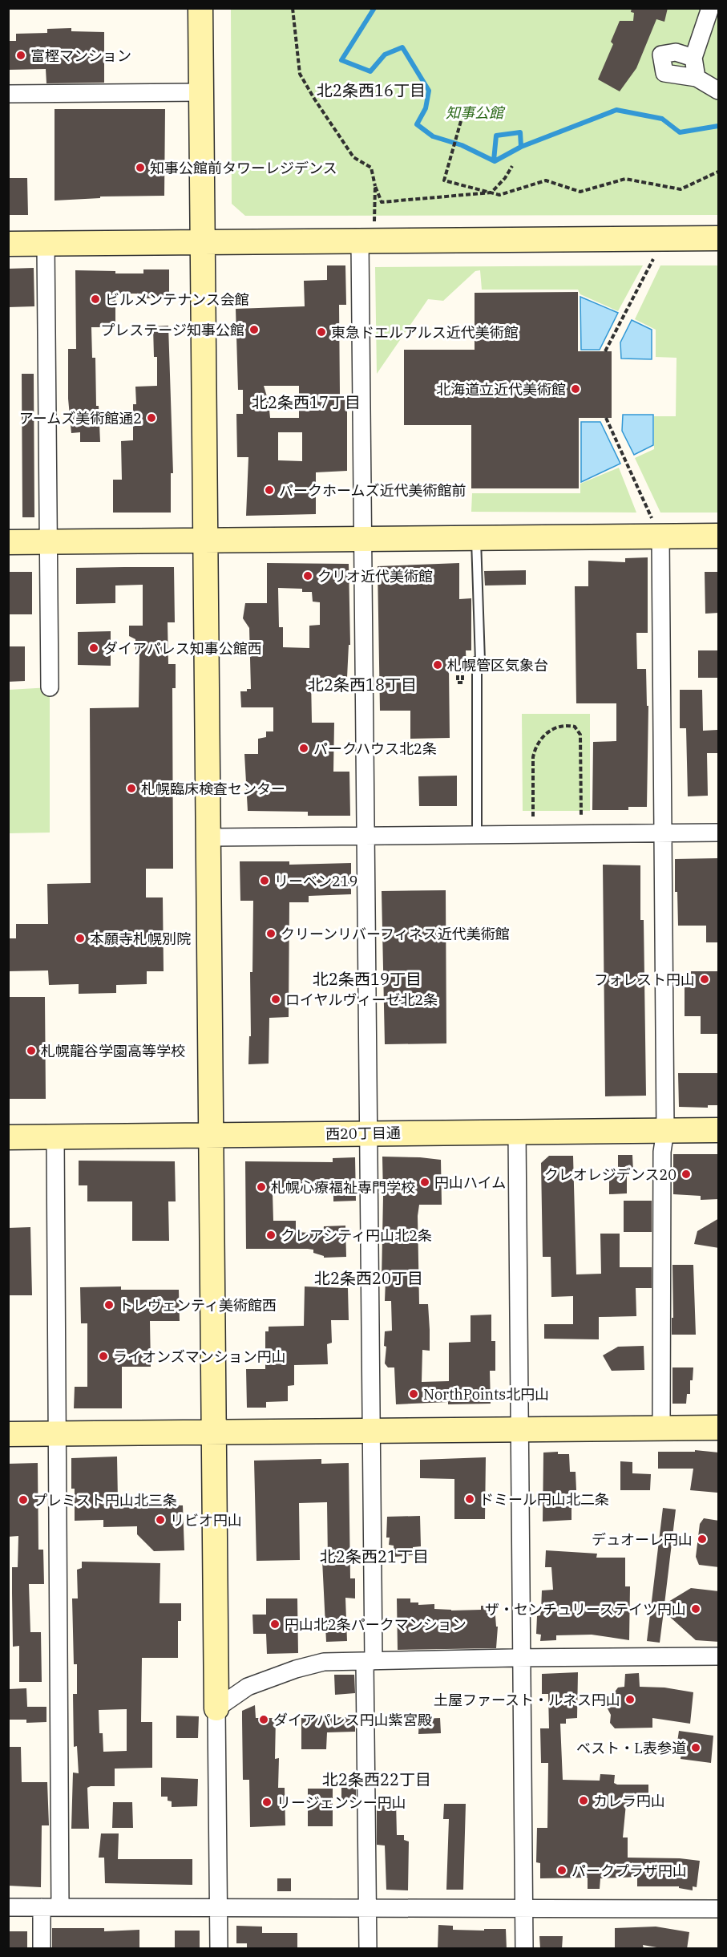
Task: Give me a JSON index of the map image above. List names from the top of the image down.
{
  "streets": {
    "street": ["西20丁目通"]
  },
  "districts": [
    "北2条西16丁目",
    "北2条西17丁目",
    "北2条西18丁目",
    "北2条西19丁目",
    "北2条西20丁目",
    "北2条西21丁目",
    "北2条西22丁目"
  ],
  "parks": ["知事公館"],
  "places": [
    "富樫マンション",
    "知事公館前タワーレジデンス",
    "ビルメンテナンス会館",
    "プレステージ知事公館",
    "東急ドエルアルス近代美術館",
    "北海道立近代美術館",
    "アームズ美術館通2",
    "パークホームズ近代美術館前",
    "クリオ近代美術館",
    "ダイアパレス知事公館西",
    "札幌管区気象台",
    "パークハウス北2条",
    "札幌臨床検査センター",
    "リーベン219",
    "クリーンリバーフィネス近代美術館",
    "本願寺札幌別院",
    "フォレスト円山",
    "ロイヤルヴィーゼ北2条",
    "札幌龍谷学園高等学校",
    "クレオレジデンス20",
    "円山ハイム",
    "札幌心療福祉専門学校",
    "クレアシティ円山北2条",
    "トレヴェンティ美術館西",
    "ライオンズマンション円山",
    "NorthPoints北円山",
    "ドミール円山北二条",
    "プレミスト円山北三条",
    "リビオ円山",
    "デュオーレ円山",
    "ザ・センチュリーステイツ円山",
    "円山北2条パークマンション",
    "土屋ファースト・ルネス円山",
    "ダイアパレス円山紫宮殿",
    "ベスト・L表参道",
    "カレラ円山",
    "リージェンシー円山",
    "パークプラザ円山"
  ]
}
